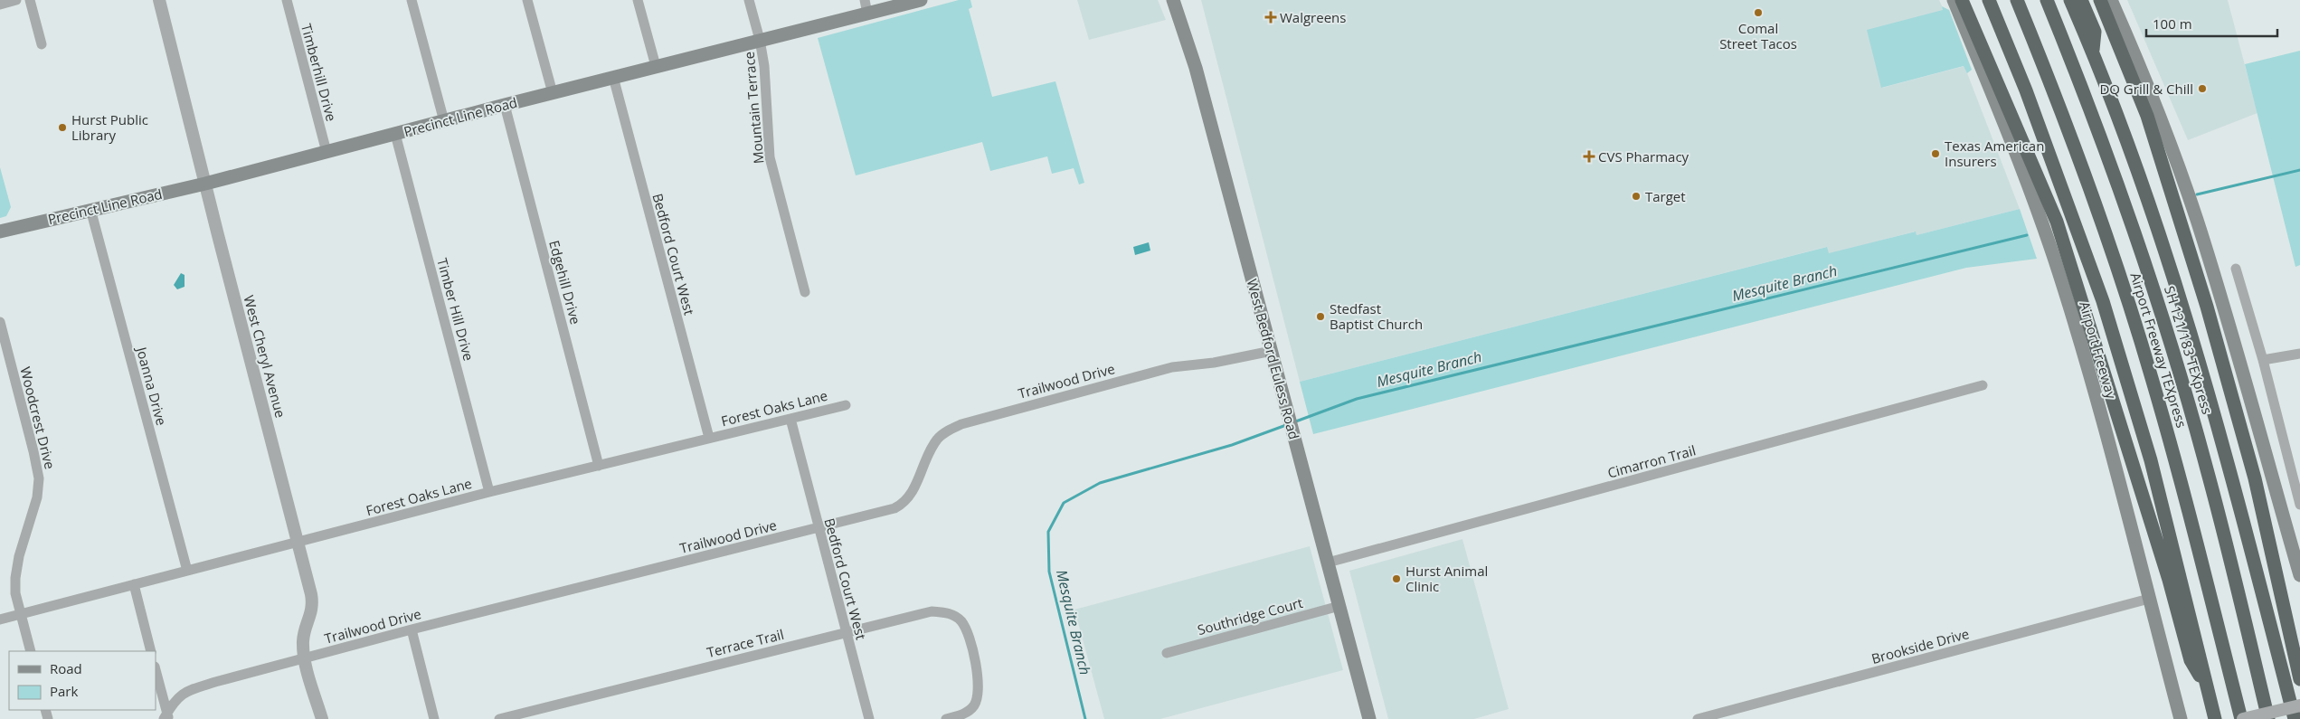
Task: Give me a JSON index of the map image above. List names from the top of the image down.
{
  "streets": {
    "highway": ["Airport Freeway", "Airport Freeway TEXpress", "SH 121/183 TEXpress"],
    "main road": ["Precinct Line Road", "West Bedford Euless Road"],
    "street": [
      "Timberhill Drive",
      "Mountain Terrace",
      "Bedford Court West",
      "Edgehill Drive",
      "Timber Hill Drive",
      "West Cheryl Avenue",
      "Trailwood Drive",
      "Joanna Drive",
      "Forest Oaks Lane",
      "Woodcrest Drive",
      "Cimarron Trail",
      "Southridge Court",
      "Terrace Trail",
      "Brookside Drive"
    ]
  },
  "crossings": [
    ["Timberhill Drive", "Precinct Line Road"],
    ["Mountain Terrace", "Precinct Line Road"],
    ["Precinct Line Road", "Bedford Court West"],
    ["Precinct Line Road", "Edgehill Drive"],
    ["Precinct Line Road", "Timber Hill Drive"],
    ["Precinct Line Road", "West Cheryl Avenue"],
    ["Precinct Line Road", "Joanna Drive"],
    ["Bedford Court West", "Trailwood Drive"],
    ["Bedford Court West", "Forest Oaks Lane"],
    ["Bedford Court West", "Terrace Trail"],
    ["Edgehill Drive", "Forest Oaks Lane"],
    ["Timber Hill Drive", "Forest Oaks Lane"],
    ["Airport Freeway", "Brookside Drive"],
    ["West Cheryl Avenue", "Trailwood Drive"],
    ["West Cheryl Avenue", "Forest Oaks Lane"],
    ["West Bedford Euless Road", "Trailwood Drive"],
    ["West Bedford Euless Road", "Cimarron Trail"],
    ["West Bedford Euless Road", "Southridge Court"],
    ["Joanna Drive", "Forest Oaks Lane"],
    ["Forest Oaks Lane", "Woodcrest Drive"]
  ],
  "water": ["Mesquite Branch"],
  "places": {
    "other": [
      "Comal Street Tacos",
      "DQ Grill & Chill",
      "Hurst Public Library",
      "Texas American Insurers",
      "Target",
      "Stedfast Baptist Church",
      "Hurst Animal Clinic"
    ],
    "health": ["Walgreens", "CVS Pharmacy"]
  },
  "legend": ["Road", "Park"],
  "scale_bar": "100 m"
}
